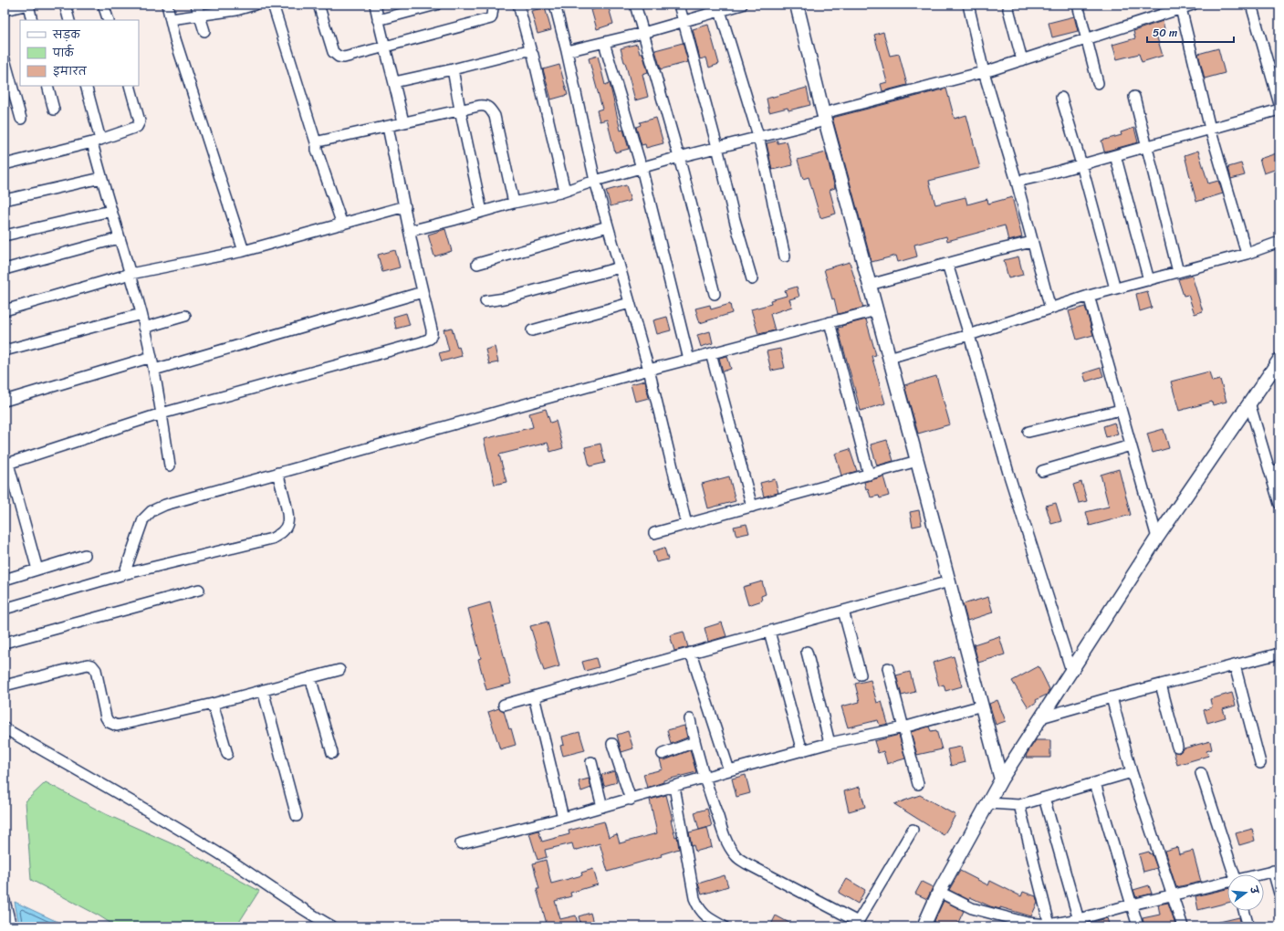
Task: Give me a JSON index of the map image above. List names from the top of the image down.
{
  "legend": ["सड़क", "पार्क", "इमारत"],
  "scale_bar": "50 m",
  "north": "right"
}
